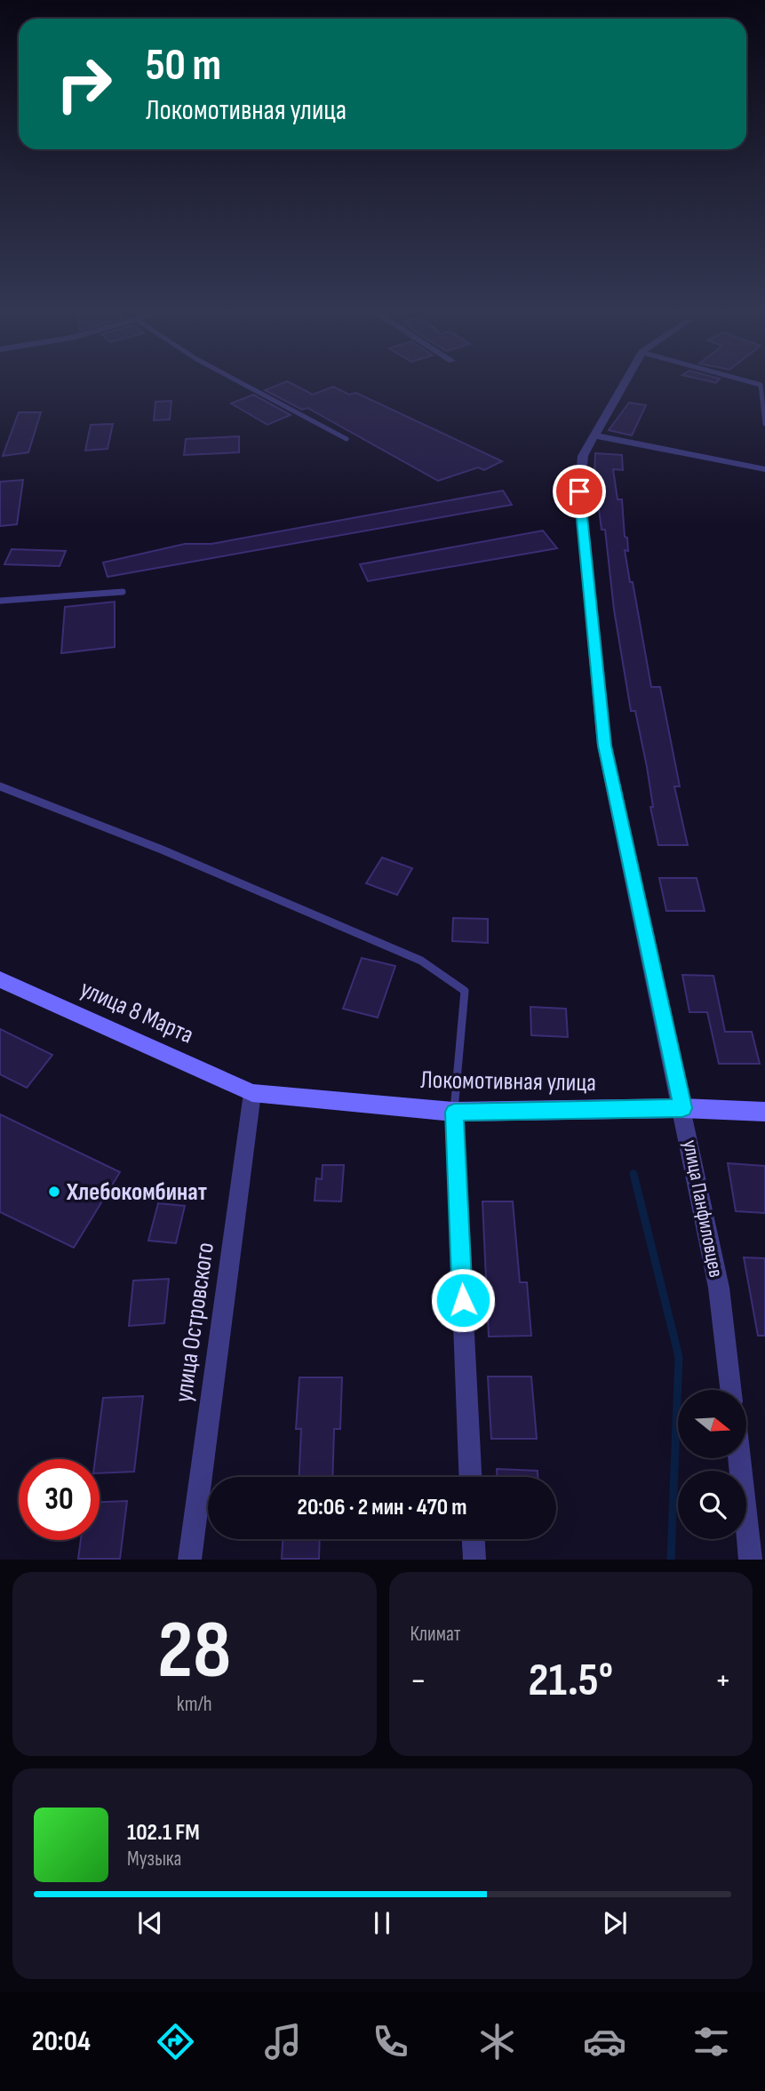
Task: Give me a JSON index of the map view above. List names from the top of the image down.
{
  "streets": {
    "main road": ["улица 8 Марта", "Локомотивная улица"],
    "street": ["улица Панфиловцев", "улица Островского"]
  },
  "crossings": [
    ["улица 8 Марта", "Локомотивная улица"],
    ["улица 8 Марта", "улица Островского"],
    ["Локомотивная улица", "улица Панфиловцев"],
    ["Локомотивная улица", "улица Островского"]
  ],
  "places": ["Хлебокомбинат"],
  "north": "right",
  "page": {
    "turn": ["50 m", "Локомотивная улица"],
    "limit": "30",
    "trip": "20:06 · 2 мин · 470 m",
    "tile": [
      ["28", "km/h"],
      "Климат"
    ],
    "heat": ["−", "21.5°", "+"],
    "song": ["102.1 FM", "Музыка"],
    "tabs": "20:04"
  }
}
